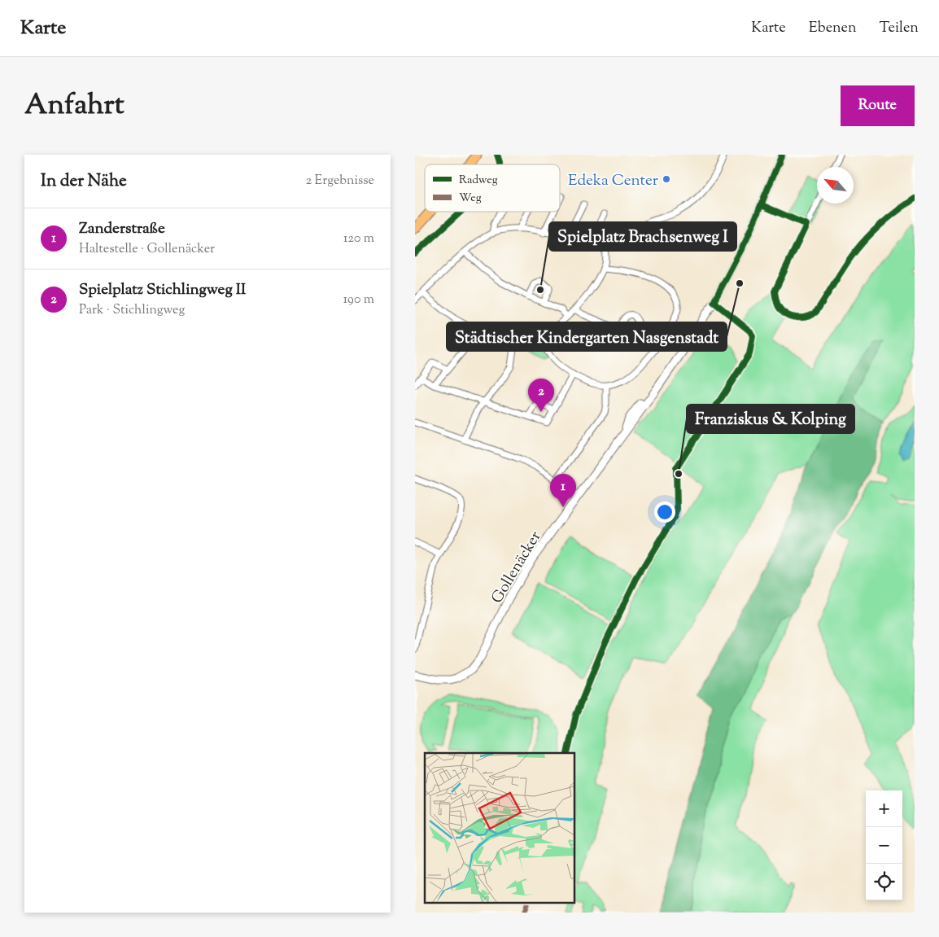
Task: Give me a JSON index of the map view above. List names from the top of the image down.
{
  "streets": {
    "street": ["Gollenäcker"]
  },
  "places": [
    "Edeka Center",
    "Städtischer Kindergarten Nasgenstadt",
    "Spielplatz Brachsenweg I",
    "Franziskus & Kolping"
  ],
  "legend": ["Radweg", "Weg"],
  "north": "top left",
  "page": {
    "header": "Karte",
    "nav": ["Karte", "Ebenen", "Teilen"],
    "title": "Anfahrt",
    "buttons": "Route",
    "heading": ["In der Nähe", "2 Ergebnisse"],
    "list": [
      {
        "mark": "1",
        "name": "Zanderstraße",
        "note": "Haltestelle · Gollenäcker",
        "value": "120 m"
      },
      {
        "mark": "2",
        "name": "Spielplatz Stichlingweg II",
        "note": "Park · Stichlingweg",
        "value": "190 m"
      }
    ],
    "pins": ["2", "1"],
    "map_buttons": ["+", "−"]
  }
}
